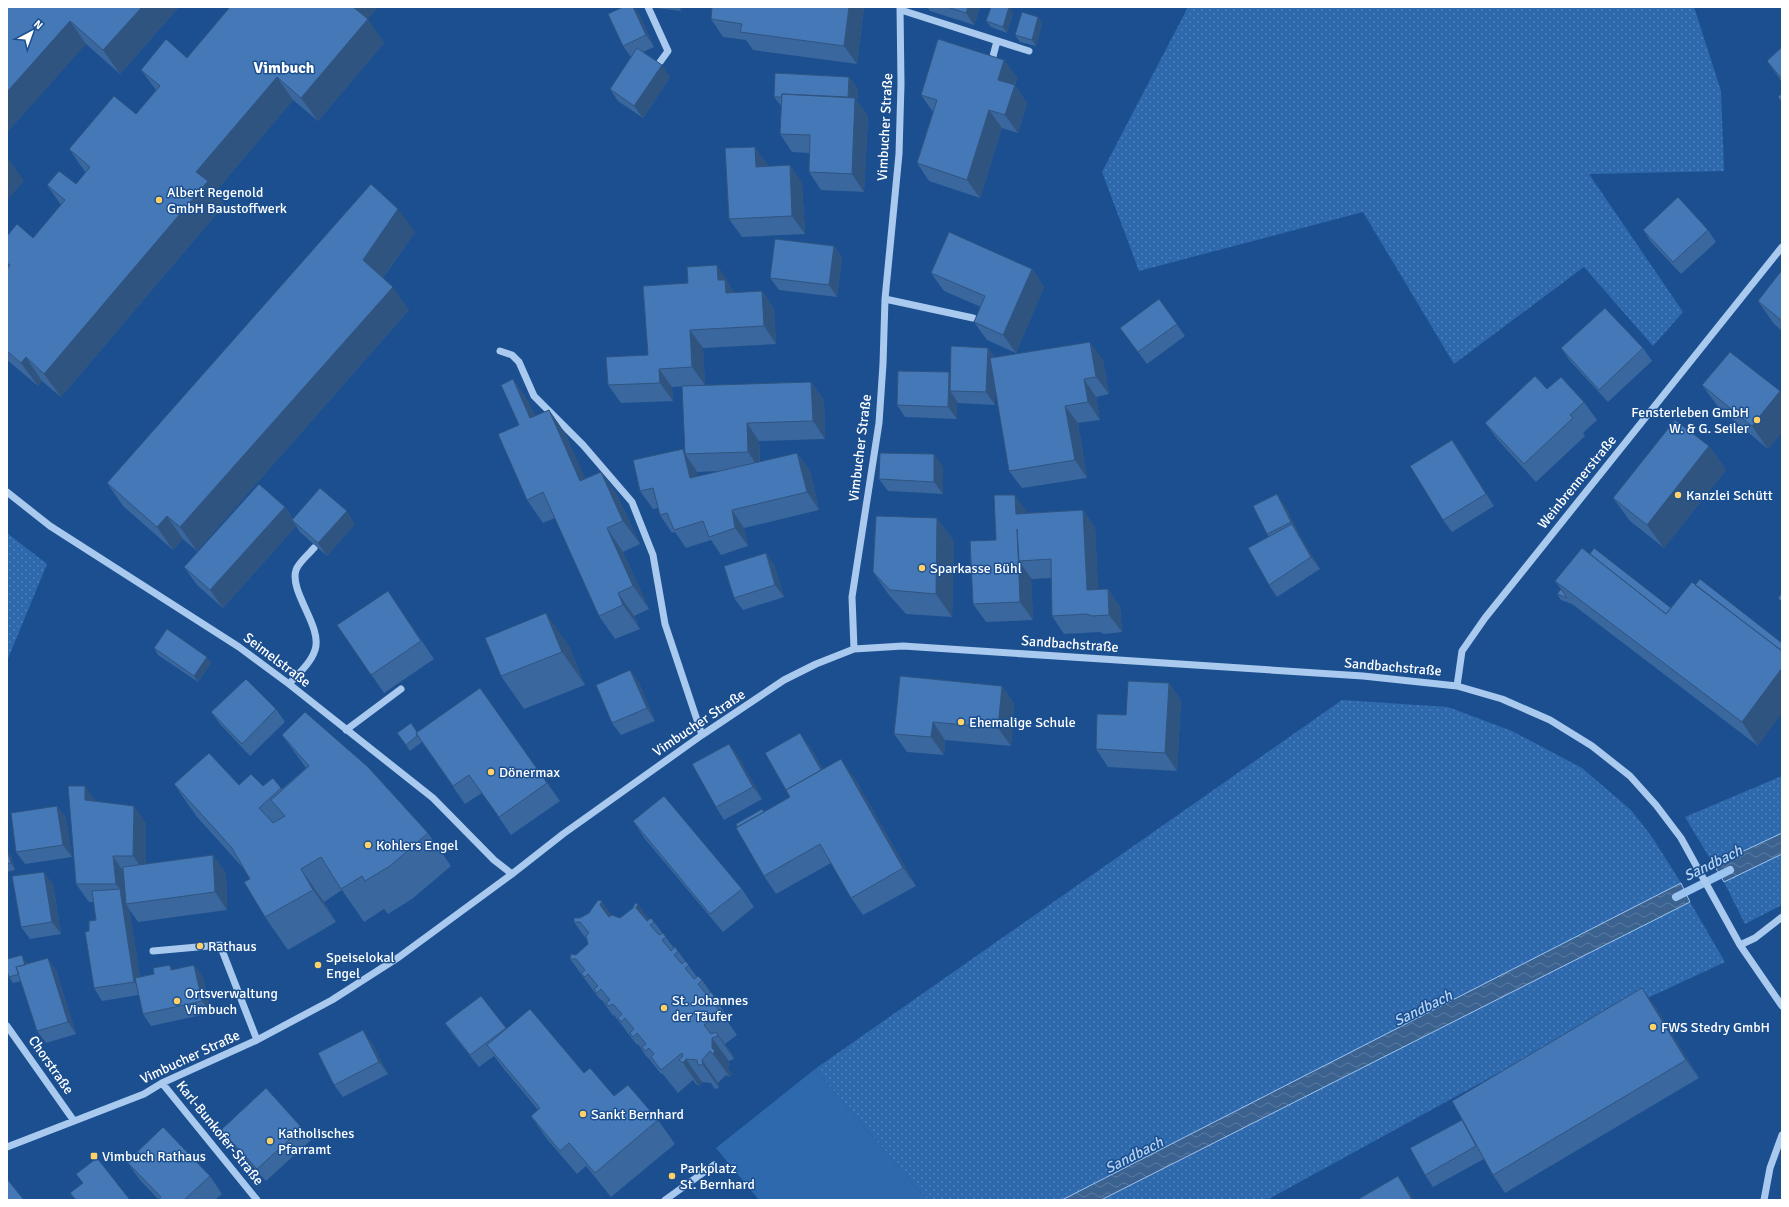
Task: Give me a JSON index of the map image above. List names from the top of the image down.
{
  "streets": {
    "street": [
      "Vimbucher Straße",
      "Weinbrennerstraße",
      "Sandbachstraße",
      "Seimelstraße",
      "Chorstraße",
      "Karl-Bunkofer-Straße"
    ]
  },
  "crossings": [
    ["Vimbucher Straße", "Sandbachstraße"],
    ["Vimbucher Straße", "Seimelstraße"],
    ["Vimbucher Straße", "Chorstraße"],
    ["Vimbucher Straße", "Karl-Bunkofer-Straße"],
    ["Weinbrennerstraße", "Sandbachstraße"]
  ],
  "districts": ["Vimbuch"],
  "water": ["Sandbach"],
  "places": {
    "other": [
      "Albert Regenold GmbH Baustoffwerk",
      "Fensterleben GmbH W. & G. Seiler",
      "Kanzlei Schütt",
      "Sparkasse Bühl",
      "Ehemalige Schule",
      "Dönermax",
      "Kohlers Engel",
      "Rathaus",
      "Speiselokal Engel",
      "Ortsverwaltung Vimbuch",
      "St. Johannes der Täufer",
      "FWS Stedry GmbH",
      "Sankt Bernhard",
      "Katholisches Pfarramt",
      "Parkplatz St. Bernhard"
    ],
    "transit": ["Vimbuch Rathaus"]
  },
  "north": "top right"
}
